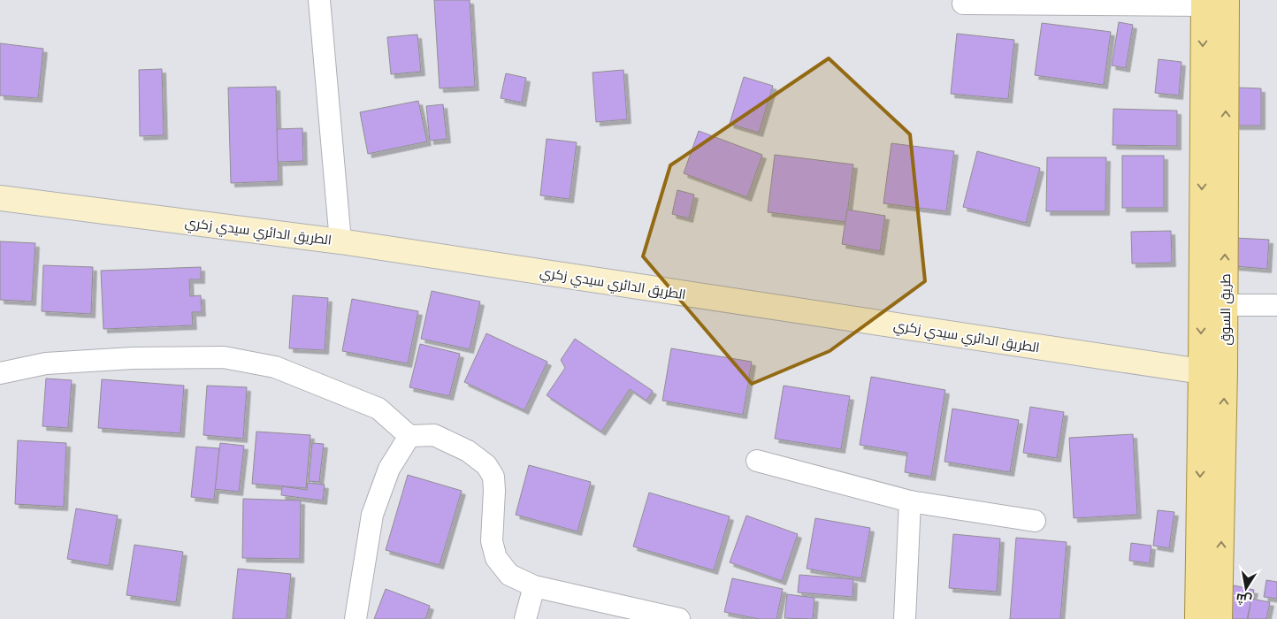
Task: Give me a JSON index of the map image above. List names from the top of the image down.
{
  "streets": {
    "main road": ["طريق السوق"],
    "street": ["الطريق الدائري سيدي زكري"]
  },
  "crossings": [
    ["الطريق الدائري سيدي زكري", "طريق السوق"]
  ],
  "north": "bottom"
}
